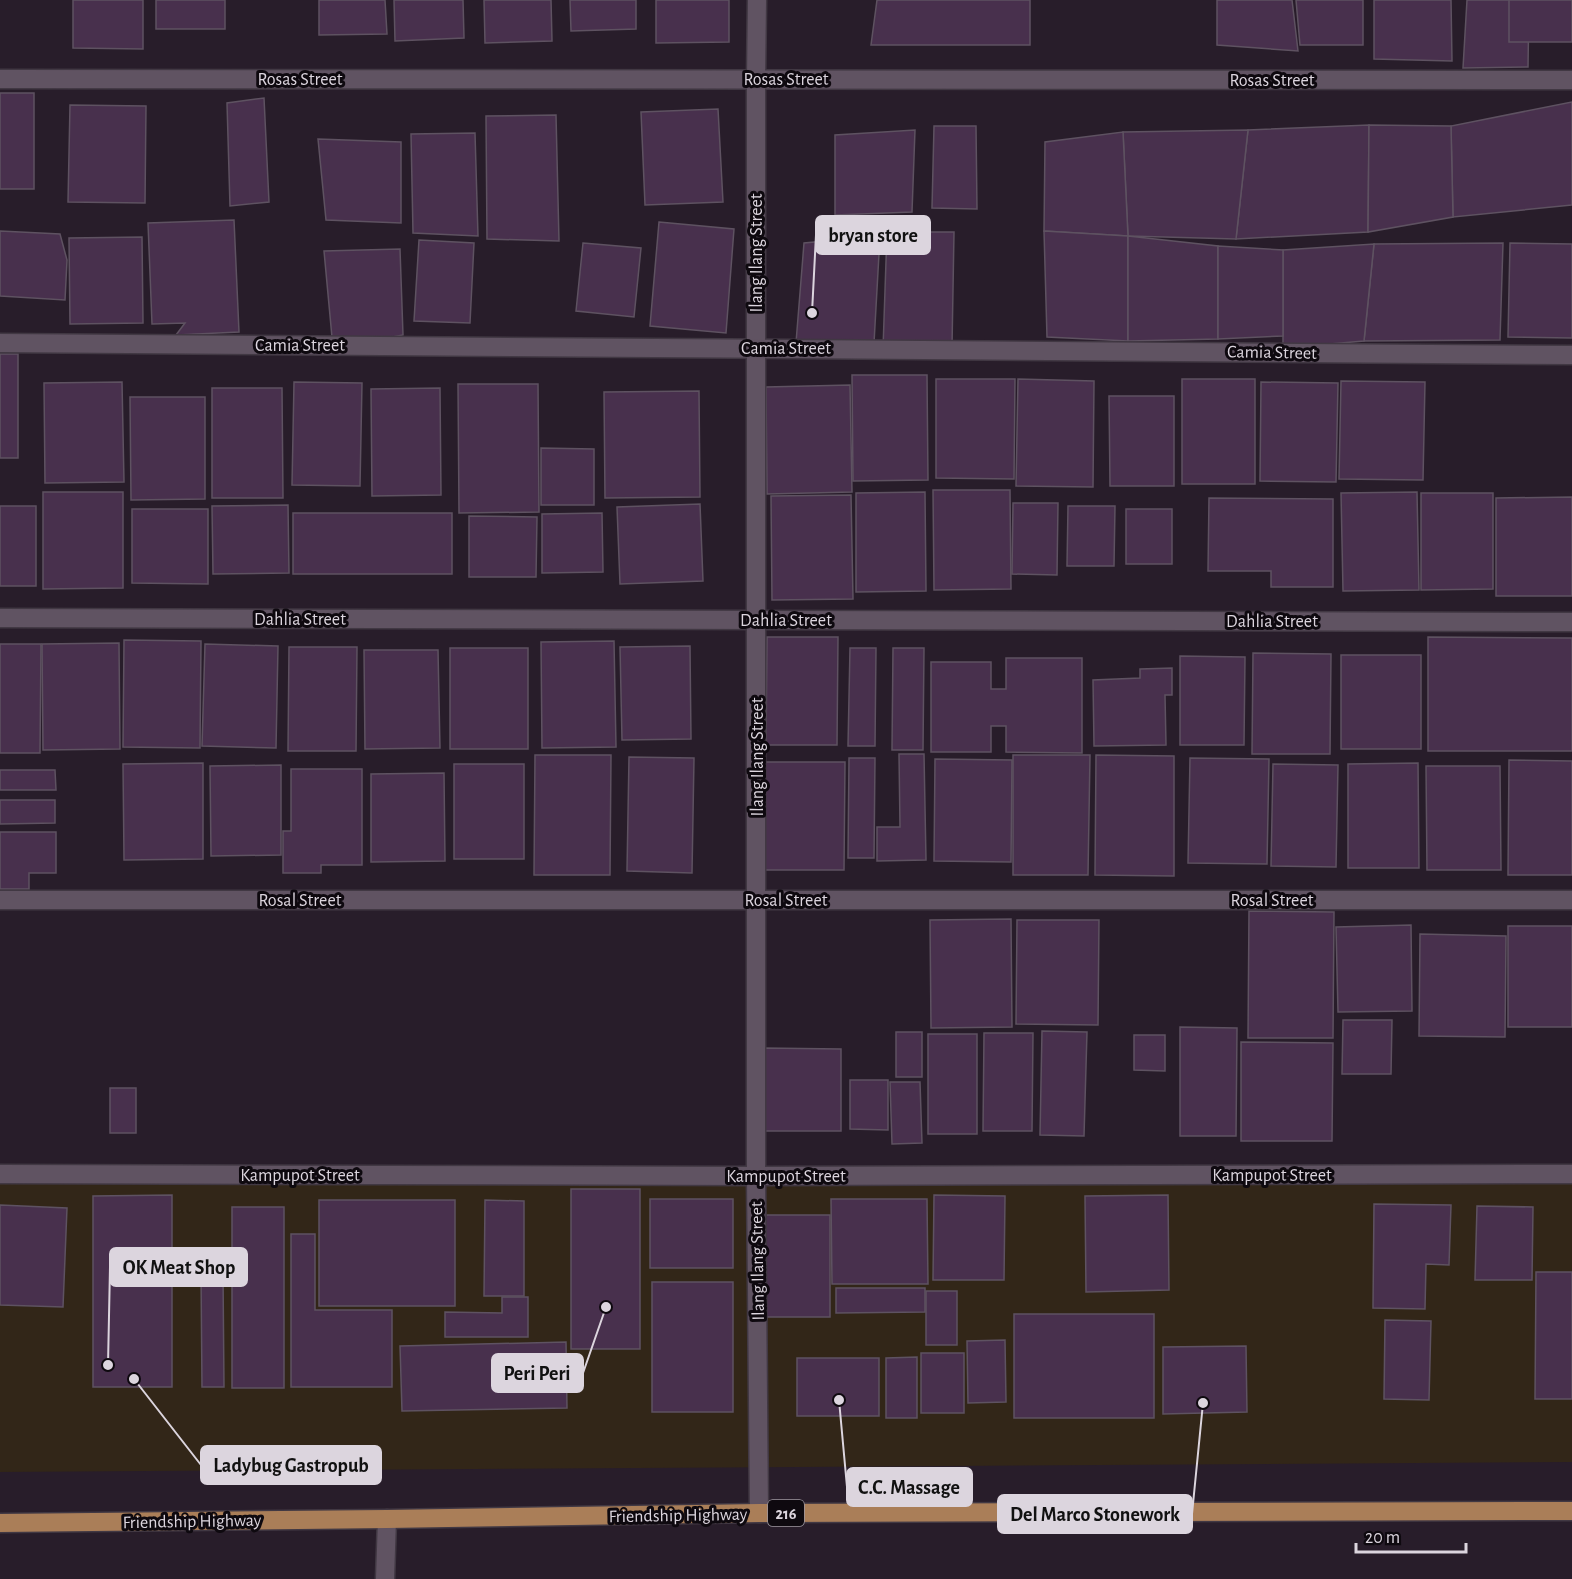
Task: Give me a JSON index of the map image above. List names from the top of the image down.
{
  "streets": {
    "main road": ["216", "Friendship Highway"],
    "street": [
      "Rosas Street",
      "Ilang Ilang Street",
      "Camia Street",
      "Dahlia Street",
      "Rosal Street",
      "Kampupot Street"
    ]
  },
  "crossings": [
    ["Rosas Street", "Ilang Ilang Street"],
    ["Ilang Ilang Street", "Camia Street"],
    ["Ilang Ilang Street", "Dahlia Street"],
    ["Ilang Ilang Street", "Rosal Street"],
    ["Ilang Ilang Street", "Kampupot Street"],
    ["Ilang Ilang Street", "Friendship Highway"]
  ],
  "places": [
    "bryan store",
    "Peri Peri",
    "OK Meat Shop",
    "Ladybug Gastropub",
    "C.C. Massage",
    "Del Marco Stonework"
  ],
  "scale_bar": "20 m"
}
